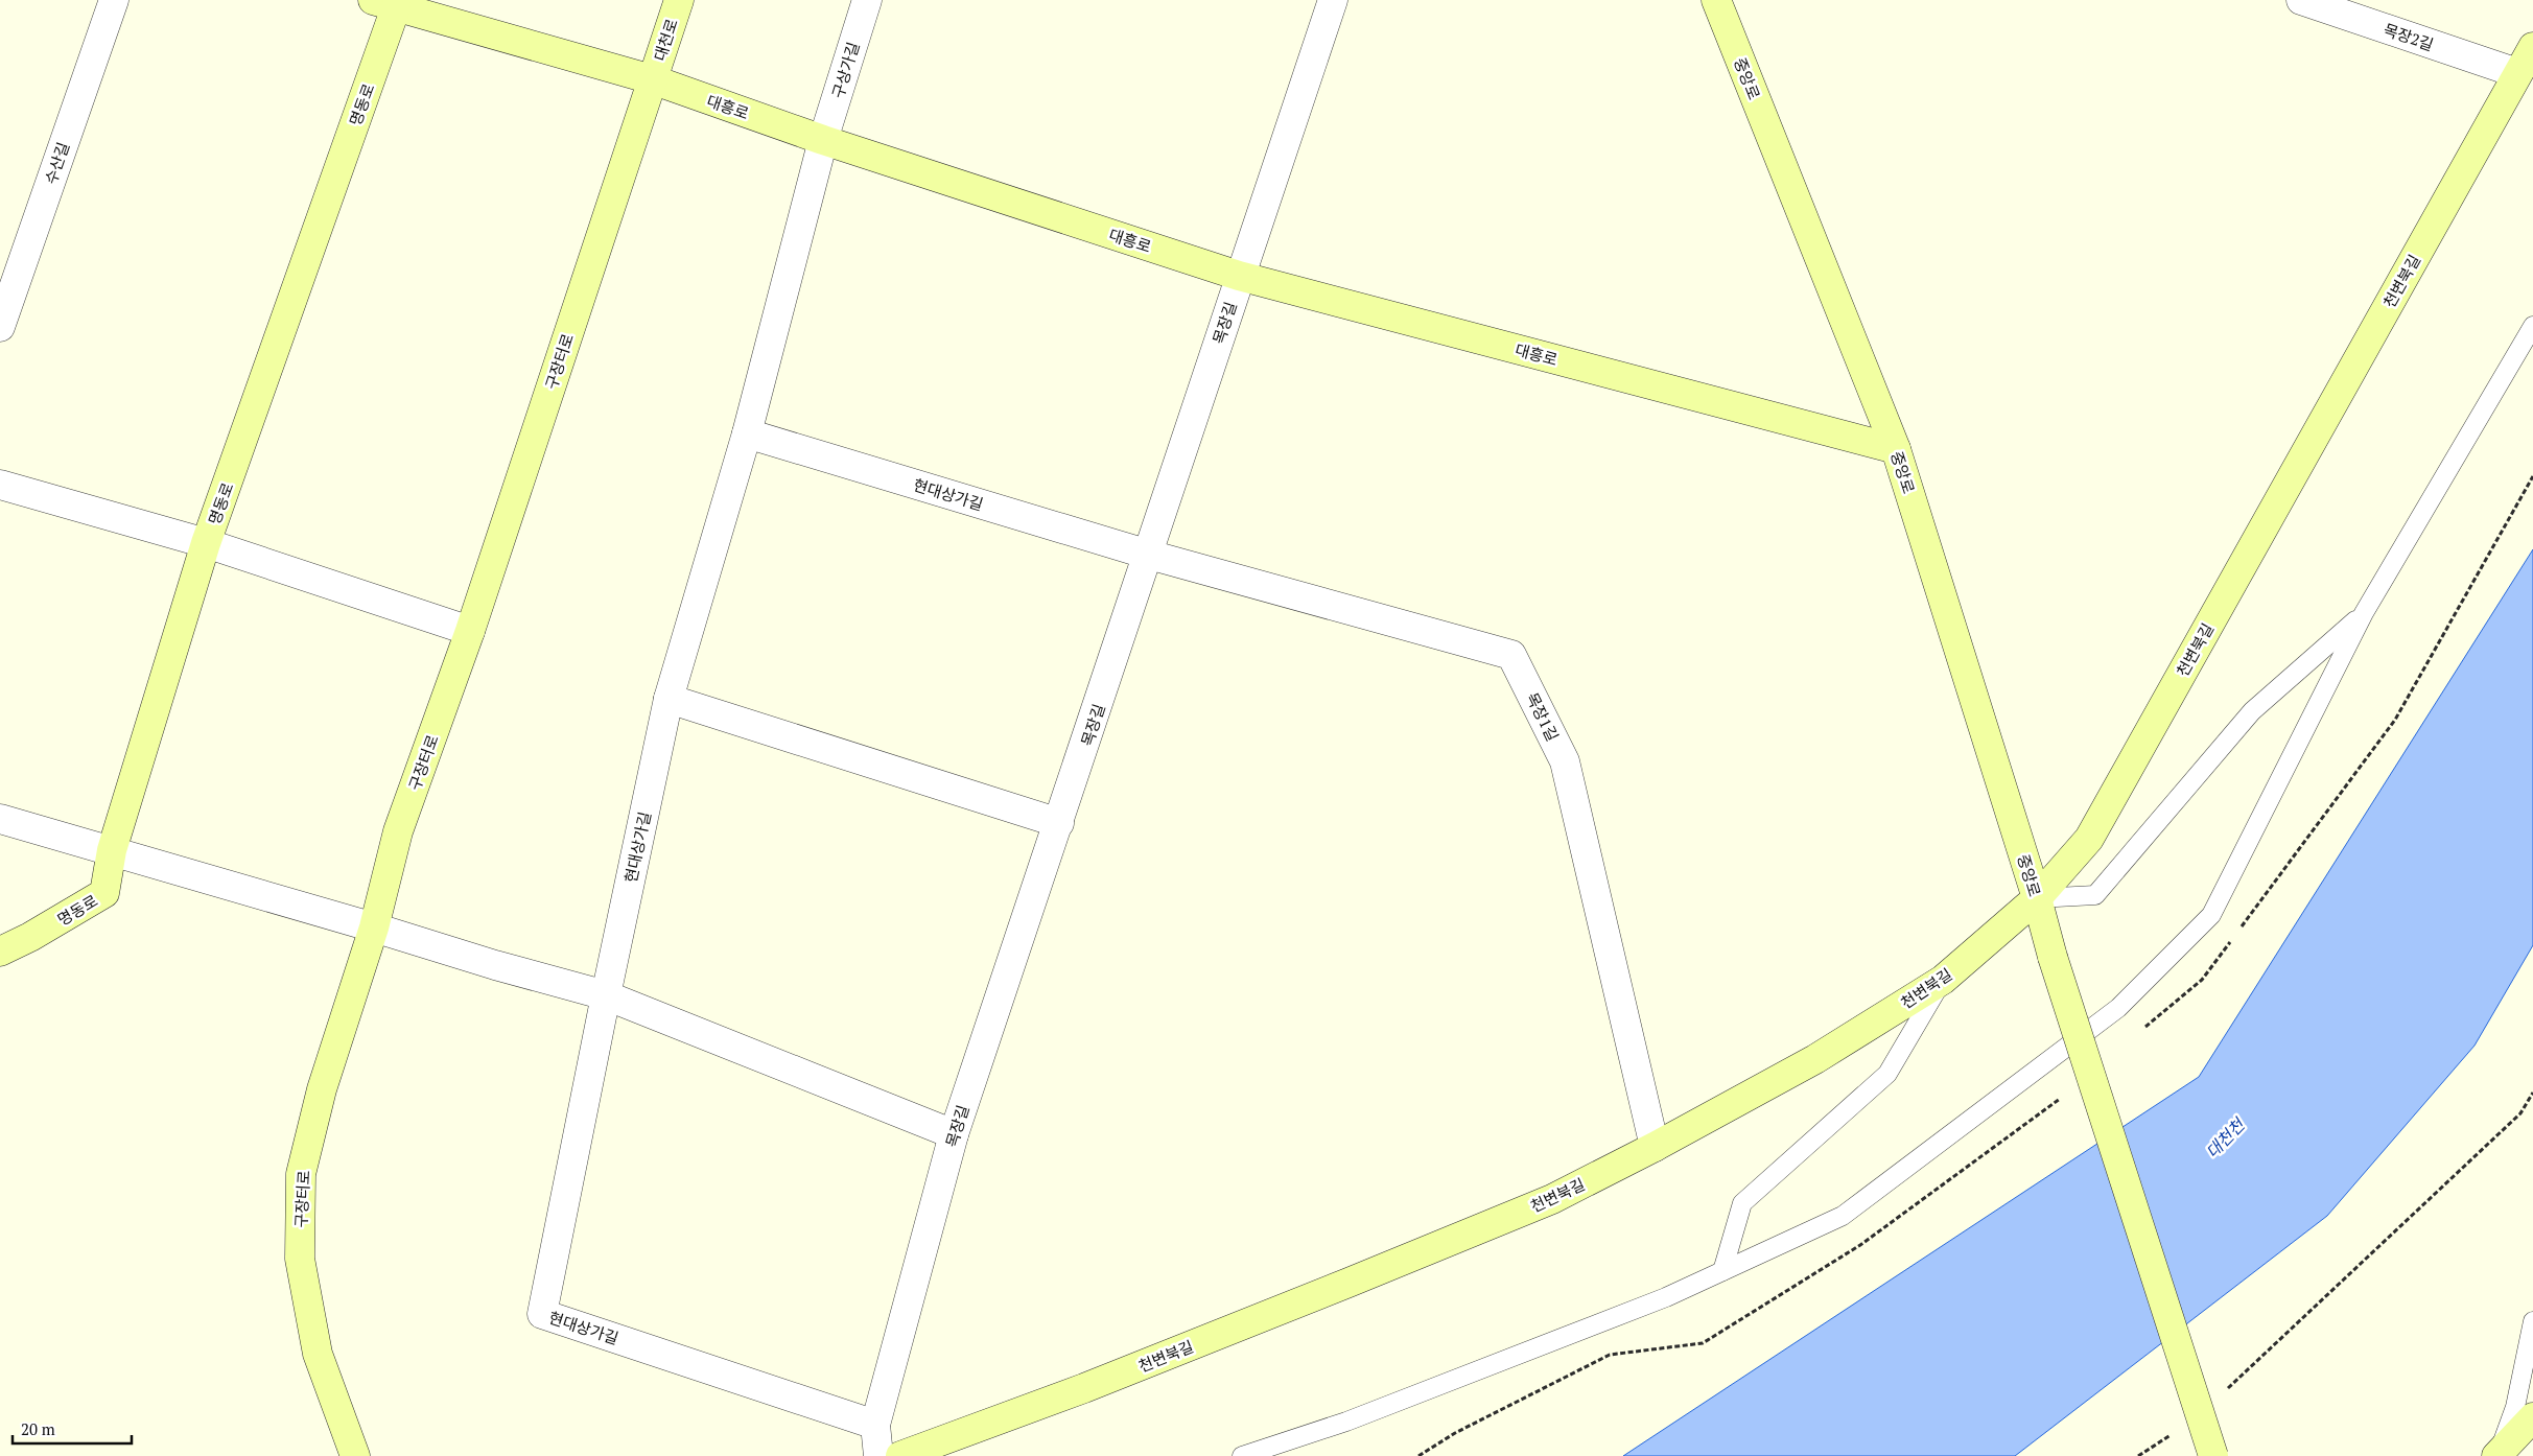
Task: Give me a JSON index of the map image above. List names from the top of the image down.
{
  "streets": {
    "street": [
      "목장2길",
      "대천로",
      "구상가길",
      "중앙로",
      "명동로",
      "대흥로",
      "수산길",
      "천변북길",
      "목장길",
      "구장터로",
      "현대상가길",
      "목장1길"
    ]
  },
  "crossings": [
    ["목장2길", "천변북길"],
    ["대천로", "대흥로"],
    ["대천로", "구장터로"],
    ["구상가길", "대흥로"],
    ["구상가길", "현대상가길"],
    ["중앙로", "대흥로"],
    ["중앙로", "천변북길"],
    ["명동로", "대흥로"],
    ["대흥로", "목장길"],
    ["대흥로", "구장터로"],
    ["대흥로", "현대상가길"],
    ["천변북길", "목장1길"],
    ["목장길", "현대상가길"],
    ["목장길", "목장1길"],
    ["현대상가길", "목장1길"]
  ],
  "water": ["대천천"],
  "scale_bar": "20 m"
}
